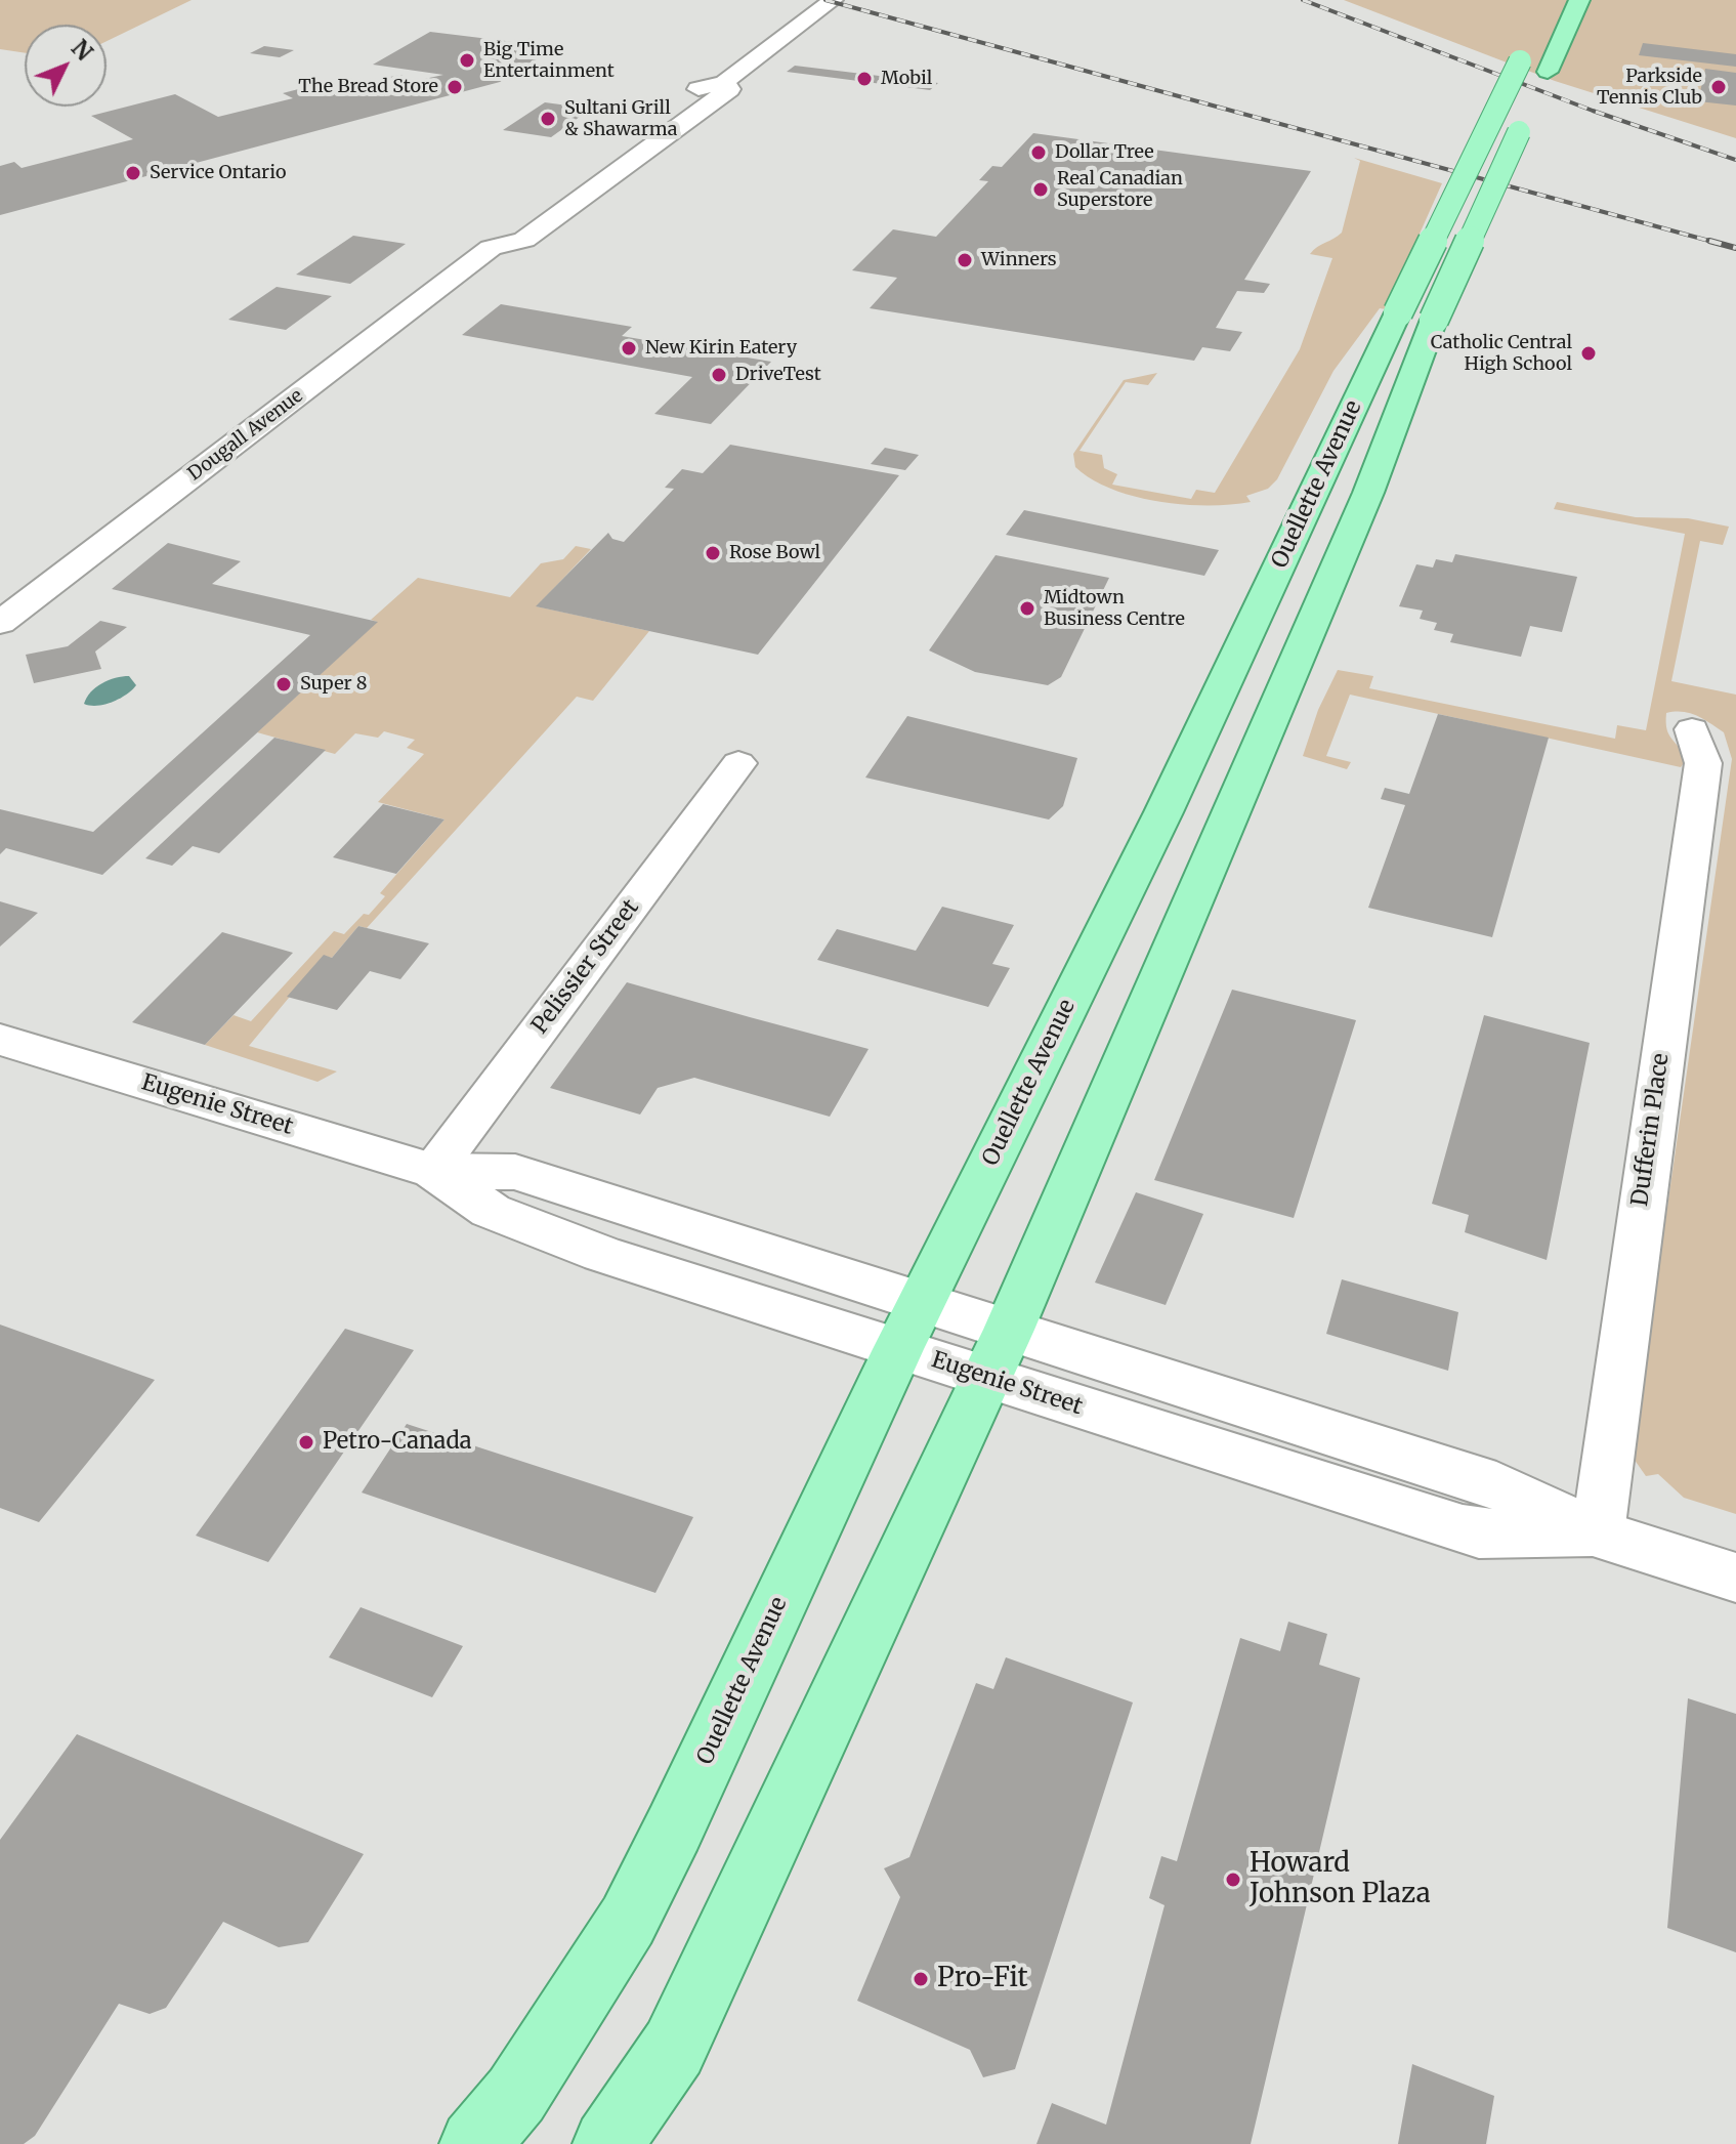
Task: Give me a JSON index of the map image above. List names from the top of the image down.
{
  "streets": {
    "main road": ["Ouellette Avenue"],
    "street": [
      "Dougall Avenue",
      "Pelissier Street",
      "Eugenie Street",
      "Dufferin Place"
    ]
  },
  "crossings": [
    ["Ouellette Avenue", "Eugenie Street"],
    ["Pelissier Street", "Eugenie Street"],
    ["Eugenie Street", "Dufferin Place"]
  ],
  "places": [
    "Big Time Entertainment",
    "Mobil",
    "The Bread Store",
    "Parkside Tennis Club",
    "Sultani Grill & Shawarma",
    "Dollar Tree",
    "Service Ontario",
    "Real Canadian Superstore",
    "Winners",
    "New Kirin Eatery",
    "Catholic Central High School",
    "DriveTest",
    "Rose Bowl",
    "Midtown Business Centre",
    "Super 8",
    "Petro-Canada",
    "Howard Johnson Plaza",
    "Pro-Fit"
  ],
  "north": "top right"
}
